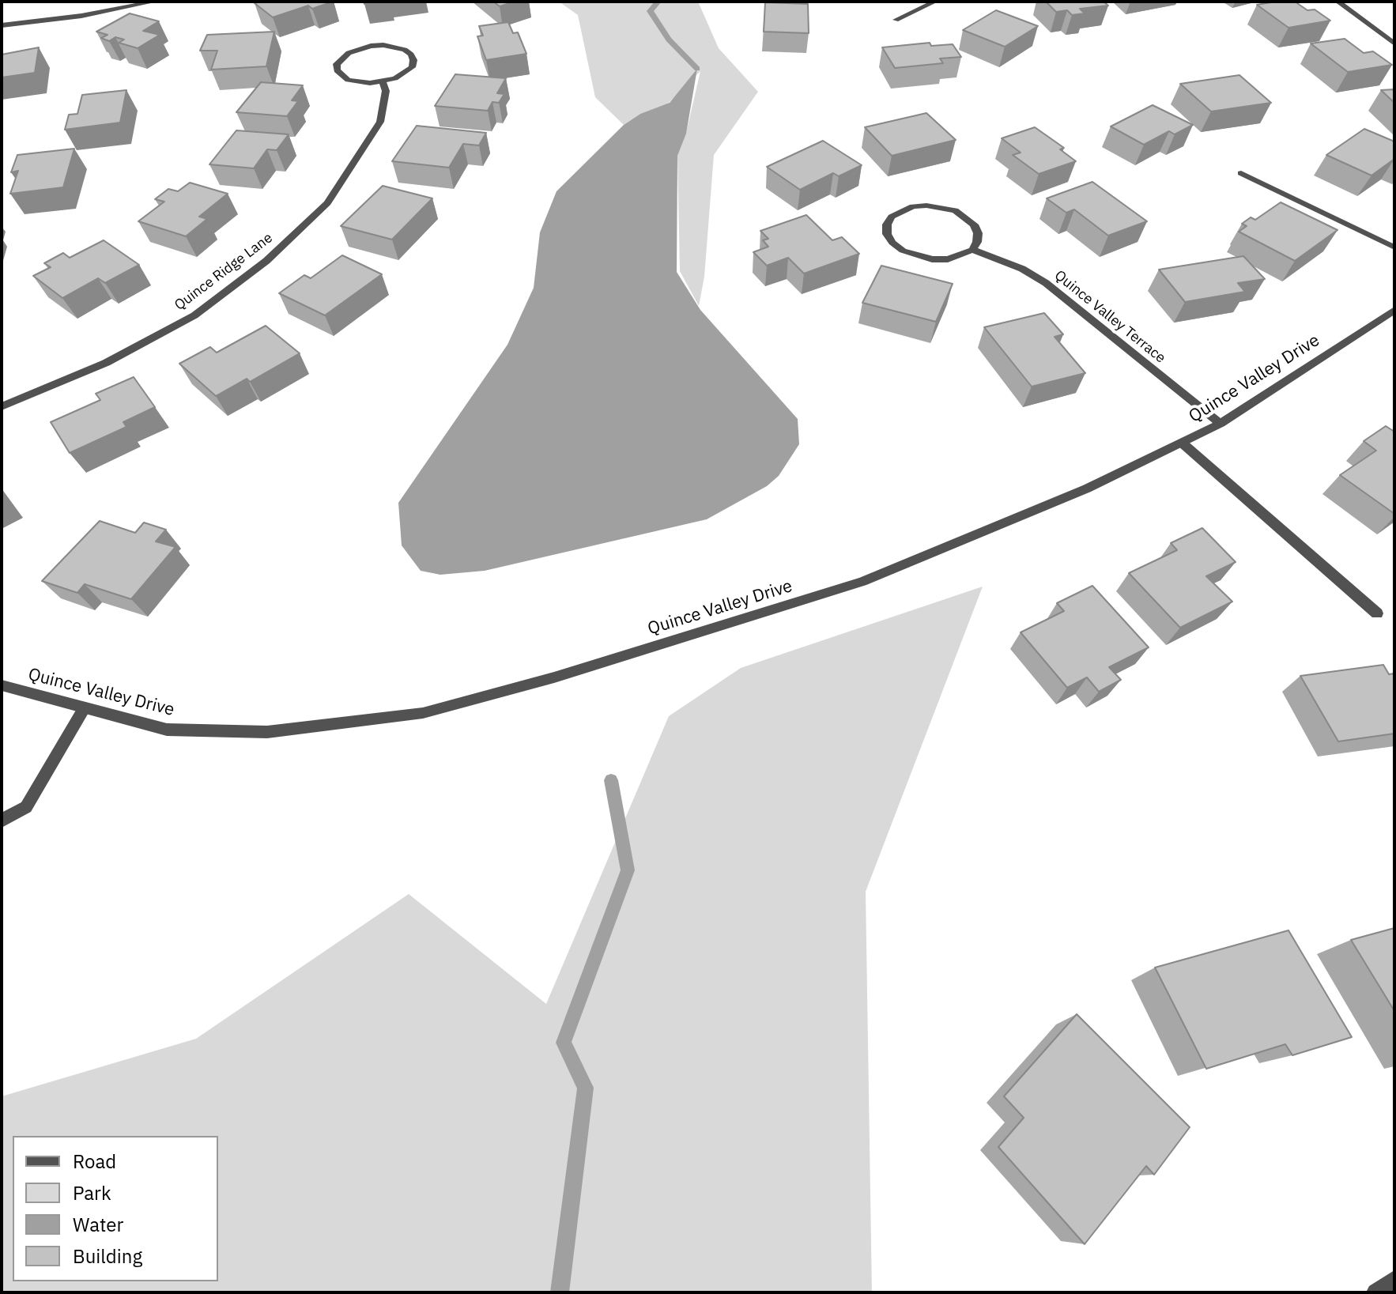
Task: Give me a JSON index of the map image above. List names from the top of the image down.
{
  "streets": {
    "street": ["Quince Ridge Lane", "Quince Valley Terrace", "Quince Valley Drive"]
  },
  "crossings": [
    ["Quince Valley Terrace", "Quince Valley Drive"]
  ],
  "legend": [
    "Road",
    "Park",
    "Water",
    "Building"
  ]
}
